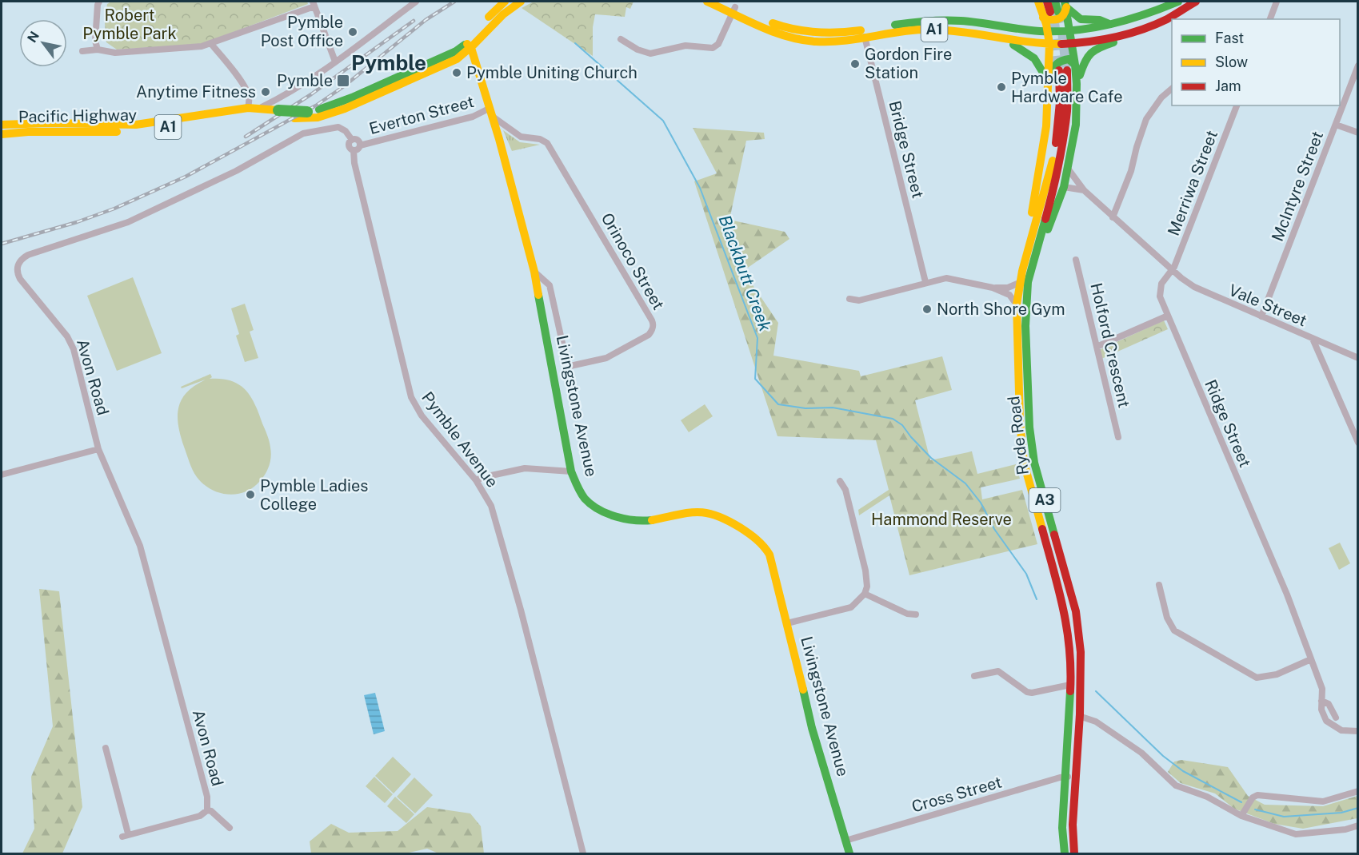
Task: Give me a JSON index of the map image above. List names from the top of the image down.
{
  "streets": {
    "main road": [
      "A1",
      "Pacific Highway",
      "Livingstone Avenue",
      "Ryde Road",
      "A3"
    ],
    "street": [
      "Everton Street",
      "Bridge Street",
      "Merriwa Street",
      "McIntyre Street",
      "Orinoco Street",
      "Vale Street",
      "Holford Crescent",
      "Avon Road",
      "Ridge Street",
      "Pymble Avenue",
      "Cross Street"
    ]
  },
  "crossings": [
    ["A1", "Bridge Street"],
    ["Everton Street", "Orinoco Street"],
    ["Everton Street", "Avon Road"],
    ["Everton Street", "Livingstone Avenue"],
    ["Everton Street", "Pymble Avenue"],
    ["Pacific Highway", "Livingstone Avenue"],
    ["Merriwa Street", "Vale Street"],
    ["Merriwa Street", "Ridge Street"],
    ["McIntyre Street", "Vale Street"],
    ["Orinoco Street", "Livingstone Avenue"],
    ["Vale Street", "Ridge Street"],
    ["Avon Road", "Pymble Avenue"],
    ["Livingstone Avenue", "Cross Street"],
    ["Ryde Road", "Cross Street"]
  ],
  "districts": ["Pymble"],
  "water": ["Blackbutt Creek"],
  "parks": ["Robert Pymble Park", "Hammond Reserve"],
  "places": {
    "other": [
      "Pymble Post Office",
      "Gordon Fire Station",
      "Pymble Uniting Church",
      "Pymble Hardware Cafe",
      "Anytime Fitness",
      "North Shore Gym",
      "Pymble Ladies College"
    ],
    "transit": ["Pymble"]
  },
  "legend": ["Fast", "Slow", "Jam"],
  "north": "top left"
}
